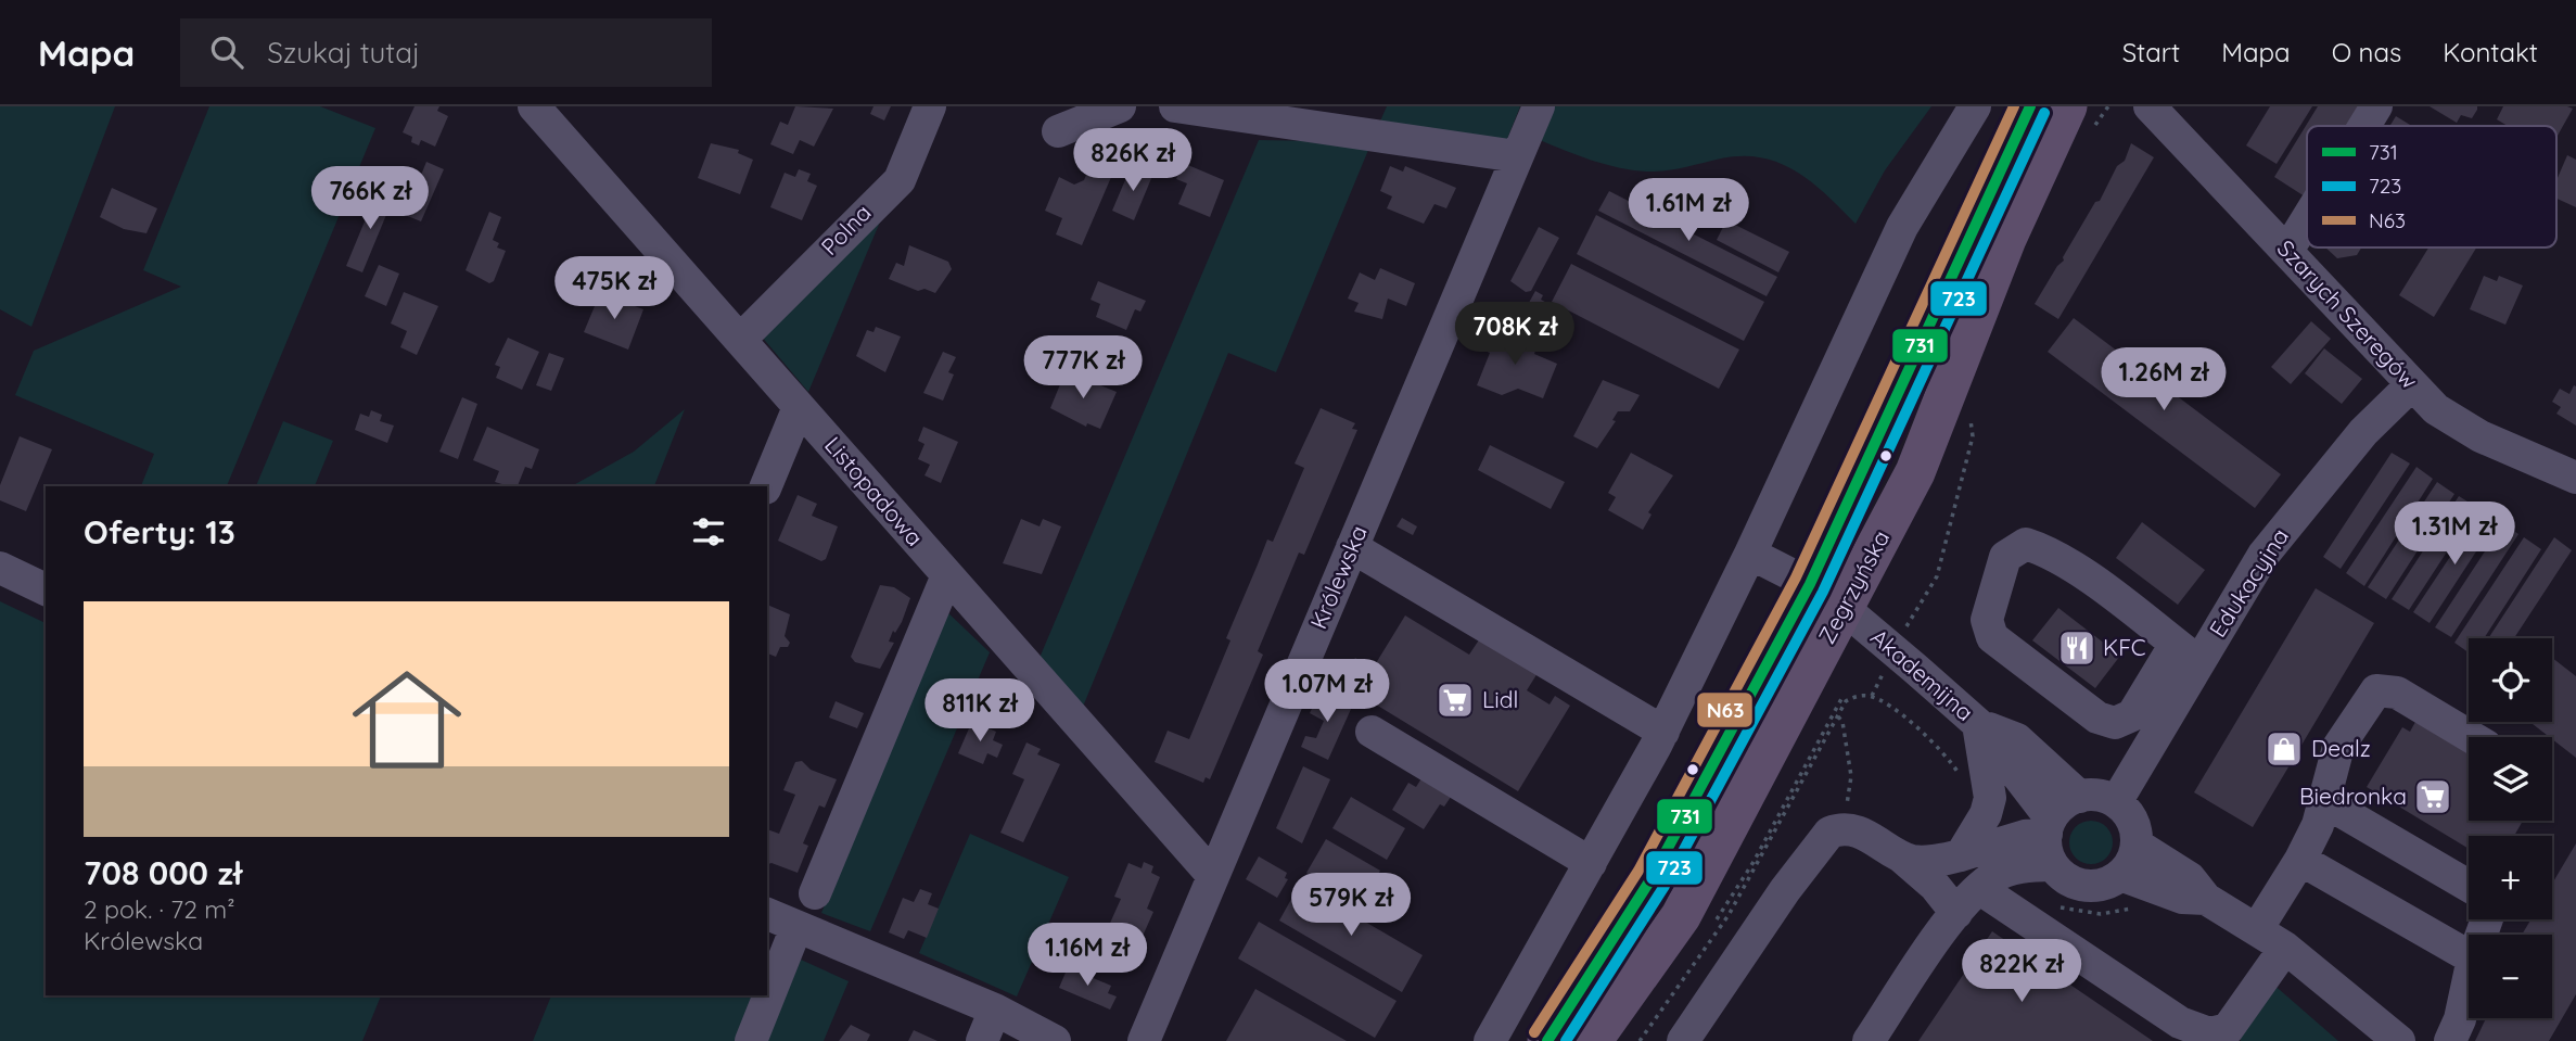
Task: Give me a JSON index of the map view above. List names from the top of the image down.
{
  "streets": {
    "main road": ["Zegrzyńska"],
    "street": [
      "Polna",
      "Szarych Szeregów",
      "Listopadowa",
      "Królewska",
      "Edukacyjna",
      "Akademijna"
    ]
  },
  "crossings": [
    ["Polna", "Listopadowa"],
    ["Szarych Szeregów", "Edukacyjna"],
    ["Listopadowa", "Królewska"],
    ["Edukacyjna", "Akademijna"],
    ["Zegrzyńska", "Akademijna"]
  ],
  "places": {
    "restaurant": ["KFC"],
    "supermarket": ["Lidl", "Biedronka"],
    "shop": ["Dealz"]
  },
  "lines": ["transit line 731", "transit line N63", "transit line 723"],
  "legend": ["731", "723", "N63"],
  "page": {
    "header": "Mapa",
    "search": "Szukaj tutaj",
    "nav": [
      "Start",
      "Mapa",
      "O nas",
      "Kontakt"
    ],
    "price": [
      "826K zł",
      "766K zł",
      "1.61M zł",
      "475K zł",
      "708K zł",
      "777K zł",
      "1.26M zł",
      "1.31M zł",
      "1.07M zł",
      "811K zł",
      "579K zł",
      "1.16M zł",
      "822K zł"
    ],
    "heading": "Oferty: 13",
    "list": [
      {
        "name": "708 000 zł",
        "note": "2 pok. · 72 m² · Królewska"
      }
    ],
    "map_buttons": ["+", "−"]
  }
}
